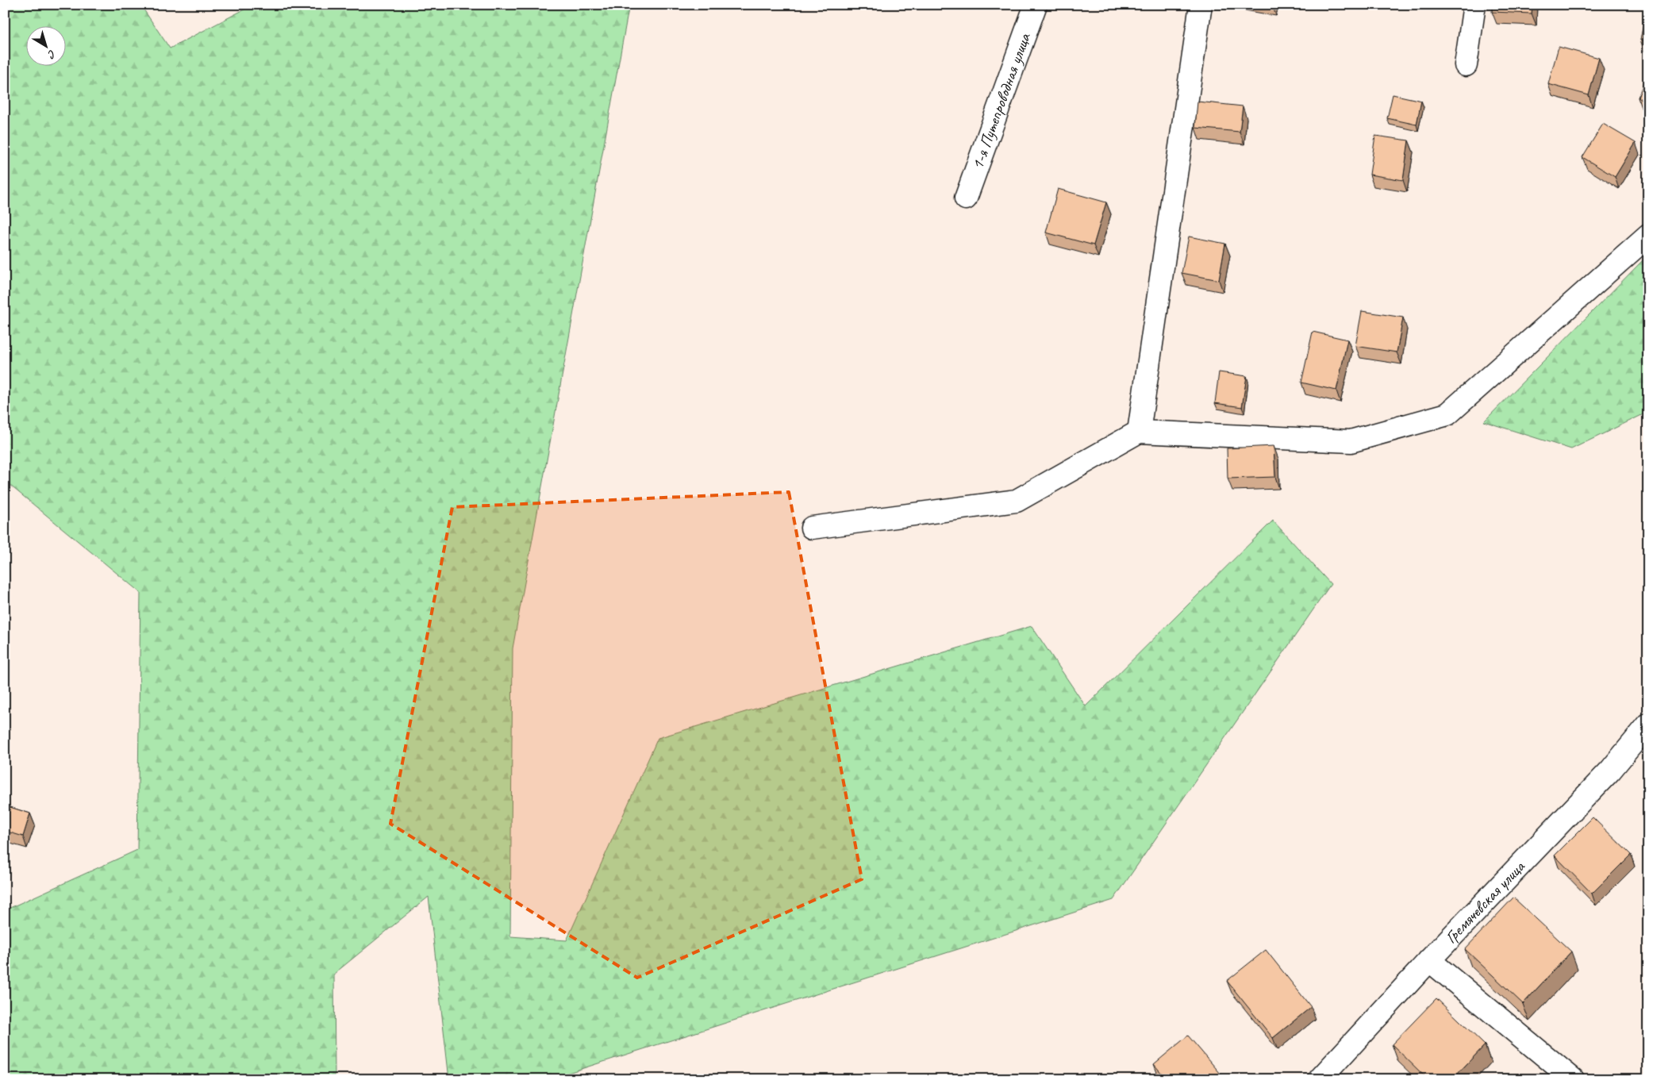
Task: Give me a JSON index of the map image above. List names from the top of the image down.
{
  "streets": {
    "street": ["1-я Путепроводная улица", "Гремячевская улица"]
  },
  "north": "bottom right"
}
